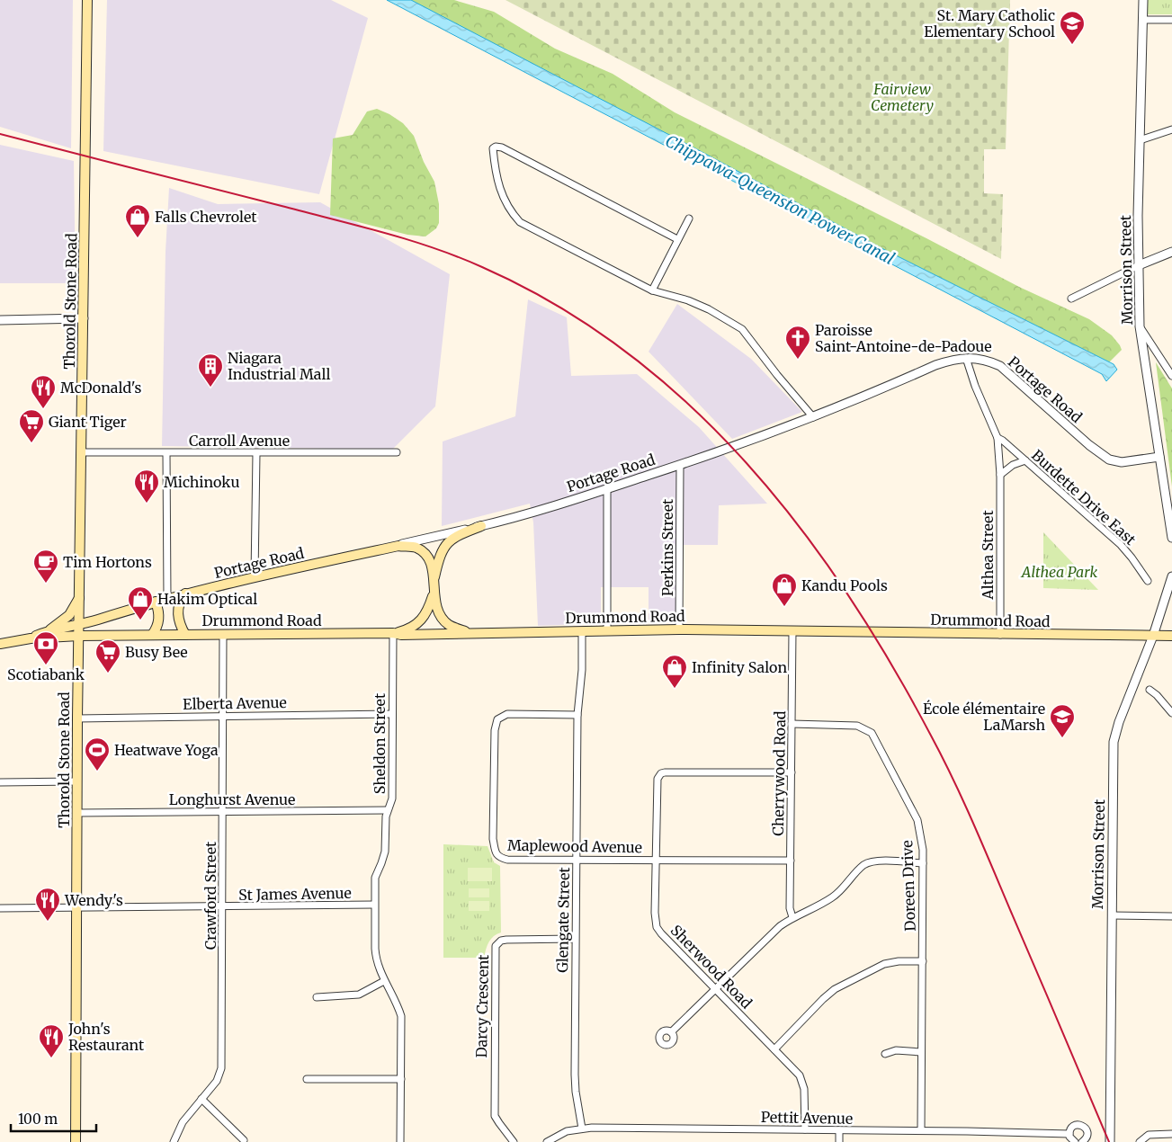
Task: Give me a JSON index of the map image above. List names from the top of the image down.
{
  "streets": {
    "main road": ["Thorold Stone Road", "Portage Road", "Drummond Road"],
    "street": [
      "Morrison Street",
      "Carroll Avenue",
      "Burdette Drive East",
      "Perkins Street",
      "Althea Street",
      "Elberta Avenue",
      "Sheldon Street",
      "Cherrywood Road",
      "Longhurst Avenue",
      "Maplewood Avenue",
      "Doreen Drive",
      "St James Avenue",
      "Crawford Street",
      "Glengate Street",
      "Sherwood Road",
      "Darcy Crescent",
      "Pettit Avenue"
    ]
  },
  "crossings": [
    ["Morrison Street", "Portage Road"],
    ["Morrison Street", "Drummond Road"],
    ["Thorold Stone Road", "Portage Road"],
    ["Thorold Stone Road", "Carroll Avenue"],
    ["Thorold Stone Road", "Drummond Road"],
    ["Thorold Stone Road", "Elberta Avenue"],
    ["Thorold Stone Road", "Longhurst Avenue"],
    ["Thorold Stone Road", "St James Avenue"],
    ["Portage Road", "Perkins Street"],
    ["Portage Road", "Althea Street"],
    ["Portage Road", "Drummond Road"],
    ["Burdette Drive East", "Althea Street"],
    ["Perkins Street", "Drummond Road"],
    ["Althea Street", "Drummond Road"],
    ["Drummond Road", "Sheldon Street"],
    ["Drummond Road", "Cherrywood Road"],
    ["Drummond Road", "Crawford Street"],
    ["Drummond Road", "Glengate Street"],
    ["Elberta Avenue", "Sheldon Street"],
    ["Elberta Avenue", "Crawford Street"],
    ["Sheldon Street", "Longhurst Avenue"],
    ["Sheldon Street", "St James Avenue"],
    ["Cherrywood Road", "Maplewood Avenue"],
    ["Cherrywood Road", "Doreen Drive"],
    ["Cherrywood Road", "Sherwood Road"],
    ["Longhurst Avenue", "Crawford Street"],
    ["Maplewood Avenue", "Glengate Street"],
    ["Maplewood Avenue", "Sherwood Road"],
    ["Doreen Drive", "Pettit Avenue"],
    ["St James Avenue", "Crawford Street"],
    ["Glengate Street", "Darcy Crescent"],
    ["Glengate Street", "Pettit Avenue"],
    ["Sherwood Road", "Pettit Avenue"]
  ],
  "water": ["Chippawa-Queenston Power Canal"],
  "parks": ["Fairview Cemetery", "Althea Park"],
  "places": {
    "school or university": ["St. Mary Catholic Elementary School", "École élémentaire LaMarsh"],
    "shop": [
      "Falls Chevrolet",
      "Kandu Pools",
      "Hakim Optical",
      "Infinity Salon"
    ],
    "church": ["Paroisse Saint-Antoine-de-Padoue"],
    "building": ["Niagara Industrial Mall"],
    "restaurant": [
      "McDonald's",
      "Michinoku",
      "Wendy's",
      "John's Restaurant"
    ],
    "supermarket": ["Giant Tiger", "Busy Bee"],
    "cafe": ["Tim Hortons"],
    "bank": ["Scotiabank"],
    "sports": ["Heatwave Yoga"]
  },
  "scale_bar": "100 m"
}
